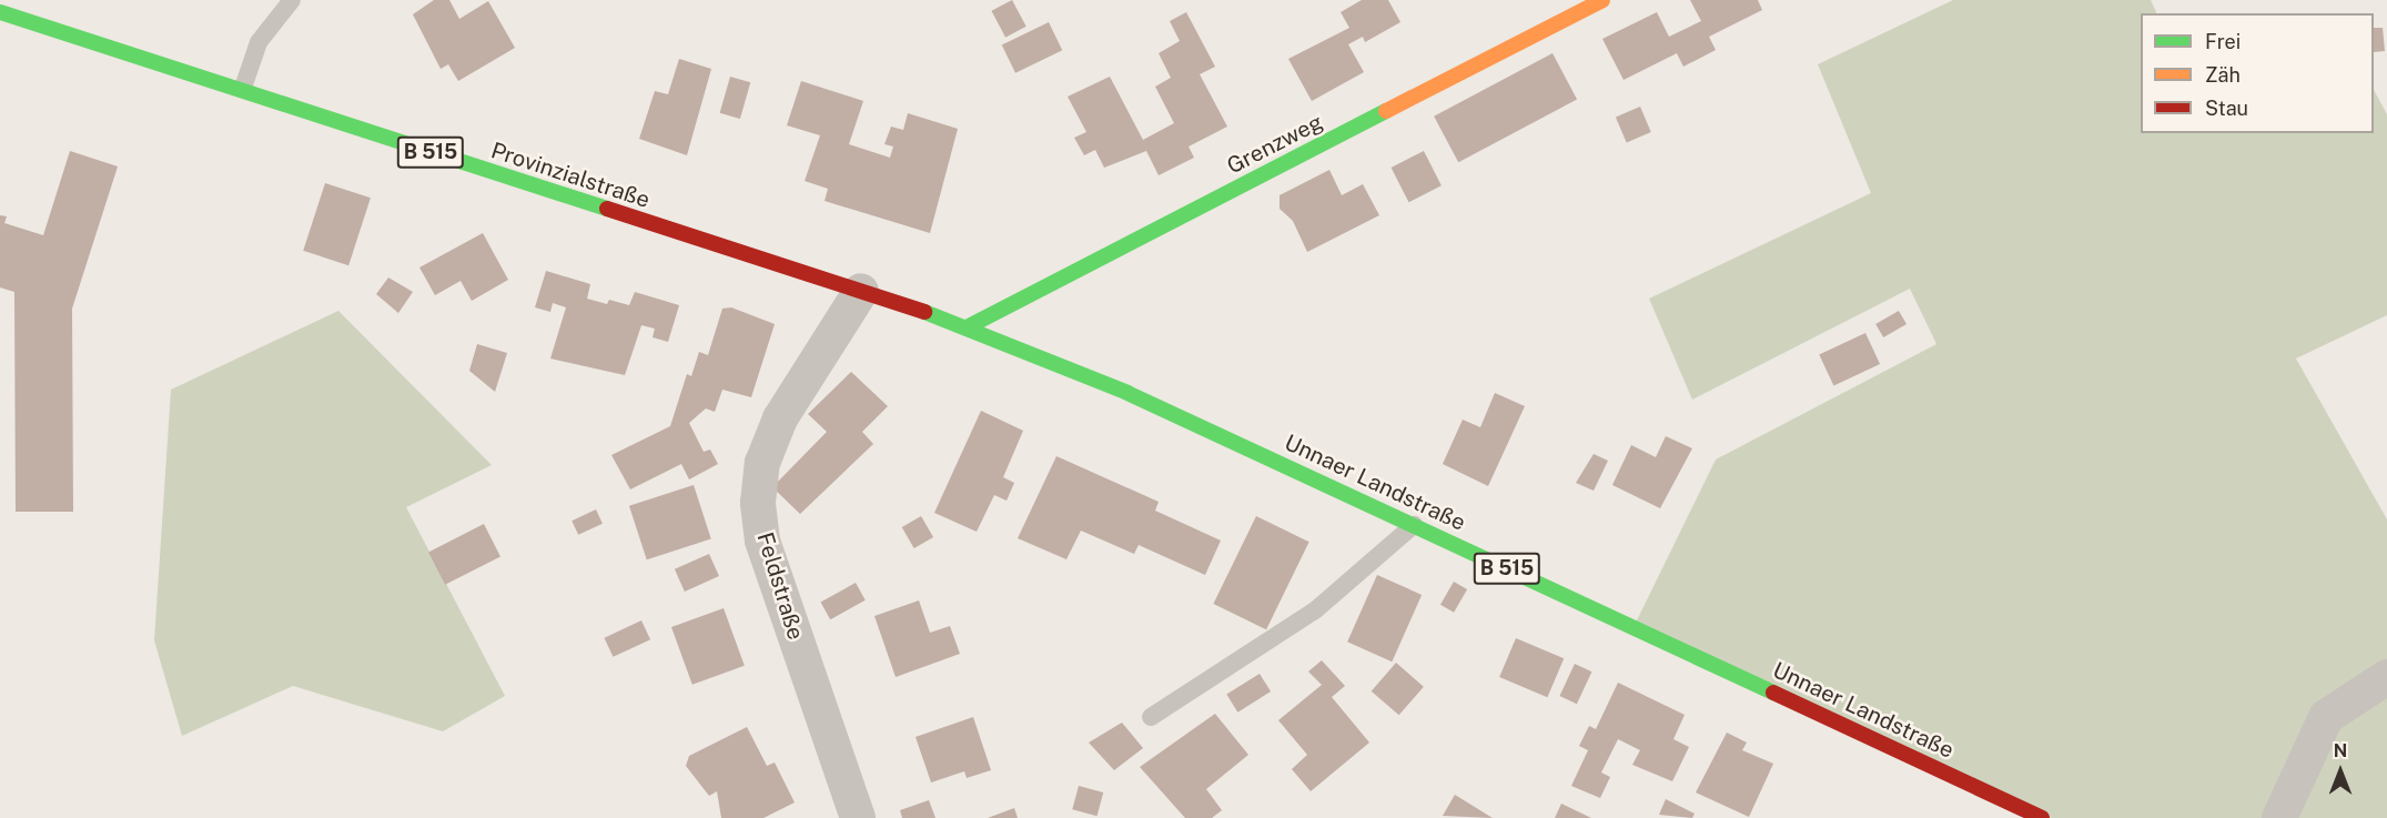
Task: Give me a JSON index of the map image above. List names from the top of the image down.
{
  "streets": {
    "main road": [
      "Grenzweg",
      "B 515",
      "Provinzialstraße",
      "Unnaer Landstraße"
    ],
    "street": ["Feldstraße"]
  },
  "crossings": [
    ["Grenzweg", "Unnaer Landstraße"],
    ["Provinzialstraße", "Unnaer Landstraße"],
    ["Provinzialstraße", "Feldstraße"],
    ["Unnaer Landstraße", "Feldstraße"]
  ],
  "legend": ["Frei", "Zäh", "Stau"],
  "north": "top"
}
